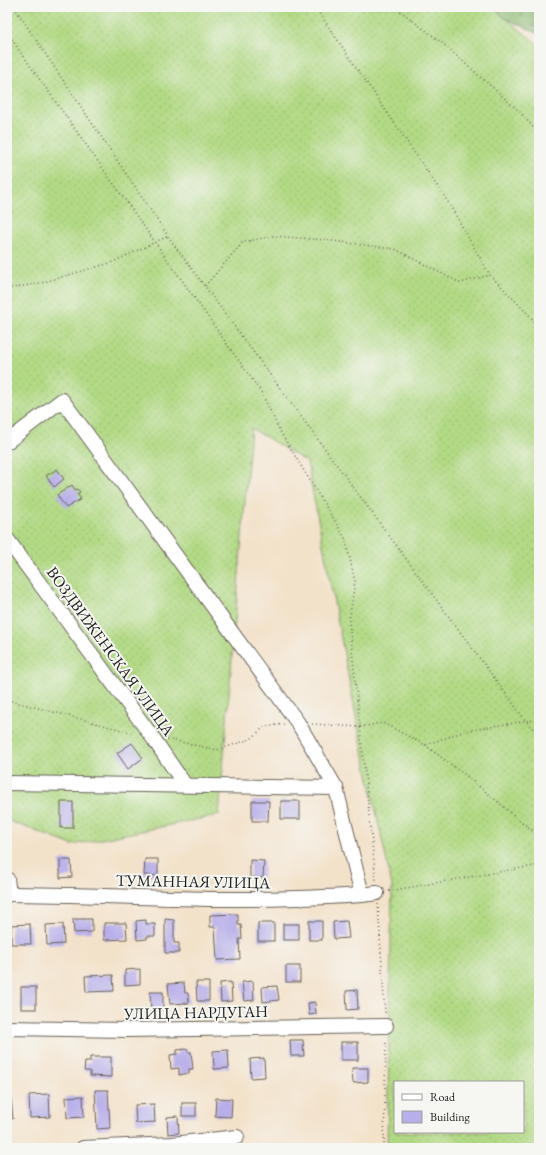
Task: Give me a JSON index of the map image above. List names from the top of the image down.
{
  "streets": {
    "street": ["ВОЗДВИЖЕНСКАЯ УЛИЦА", "ТУМАННАЯ УЛИЦА", "УЛИЦА НАРДУГАН"]
  },
  "legend": ["Road", "Building"]
}
